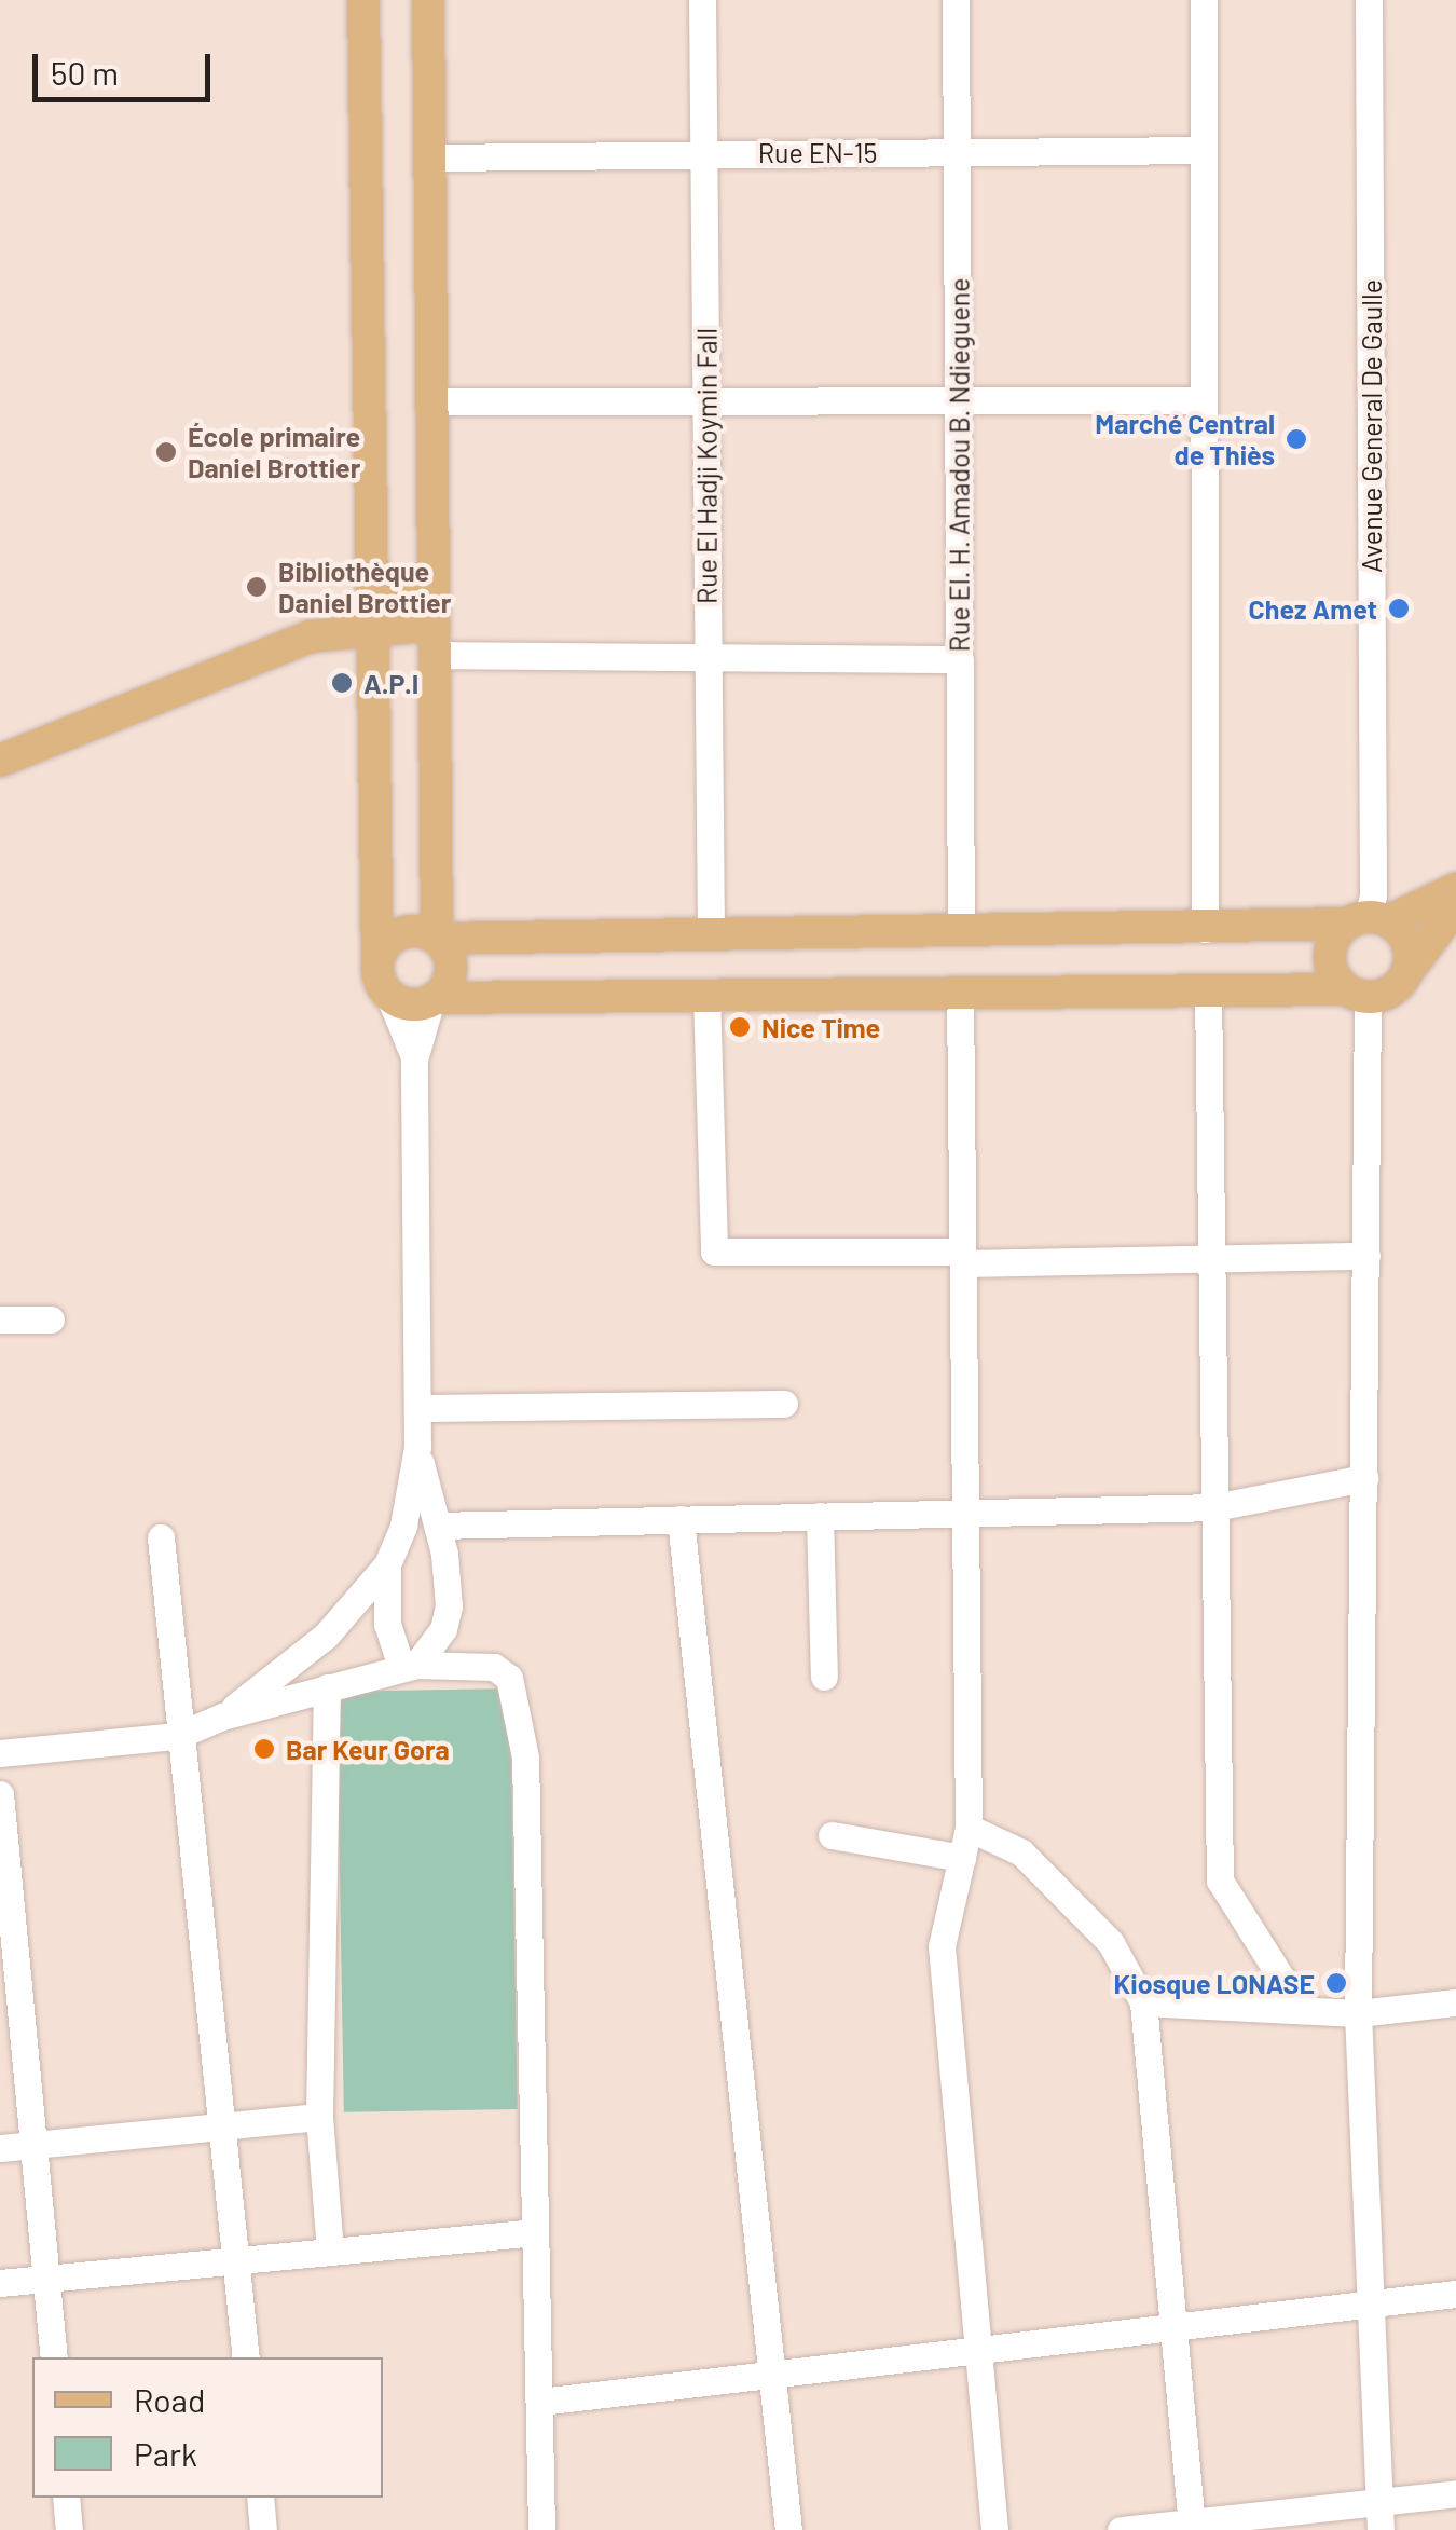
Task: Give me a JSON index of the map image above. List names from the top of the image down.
{
  "streets": {
    "street": [
      "Rue EN-15",
      "Avenue General De Gaulle",
      "Rue El. H. Amadou B. Ndieguene",
      "Rue El Hadji Koymin Fall"
    ]
  },
  "crossings": [
    ["Rue EN-15", "Rue El. H. Amadou B. Ndieguene"],
    ["Rue EN-15", "Rue El Hadji Koymin Fall"]
  ],
  "places": [
    "Marché Central de Thiès",
    "École primaire Daniel Brottier",
    "Bibliothèque Daniel Brottier",
    "Chez Amet",
    "A.P.I",
    "Nice Time",
    "Bar Keur Gora",
    "Kiosque LONASE"
  ],
  "legend": ["Road", "Park"],
  "scale_bar": "50 m"
}
